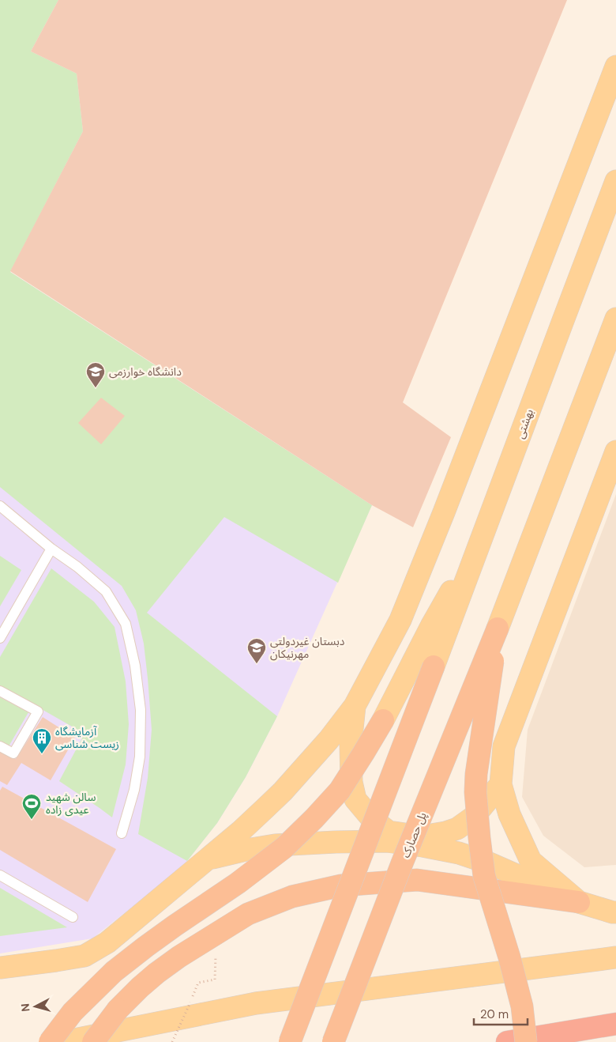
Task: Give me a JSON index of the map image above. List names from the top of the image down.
{
  "streets": {
    "highway": ["پل حصارک"],
    "main road": ["بهشتى"]
  },
  "places": {
    "school or university": ["دانشگاه خوارزمی", "دبستان غیردولتی مهرنیکان"],
    "building": ["آزمایشگاه زیست شناسی"],
    "sports": ["سالن شهید عیدی زاده"]
  },
  "scale_bar": "20 m",
  "north": "left"
}
